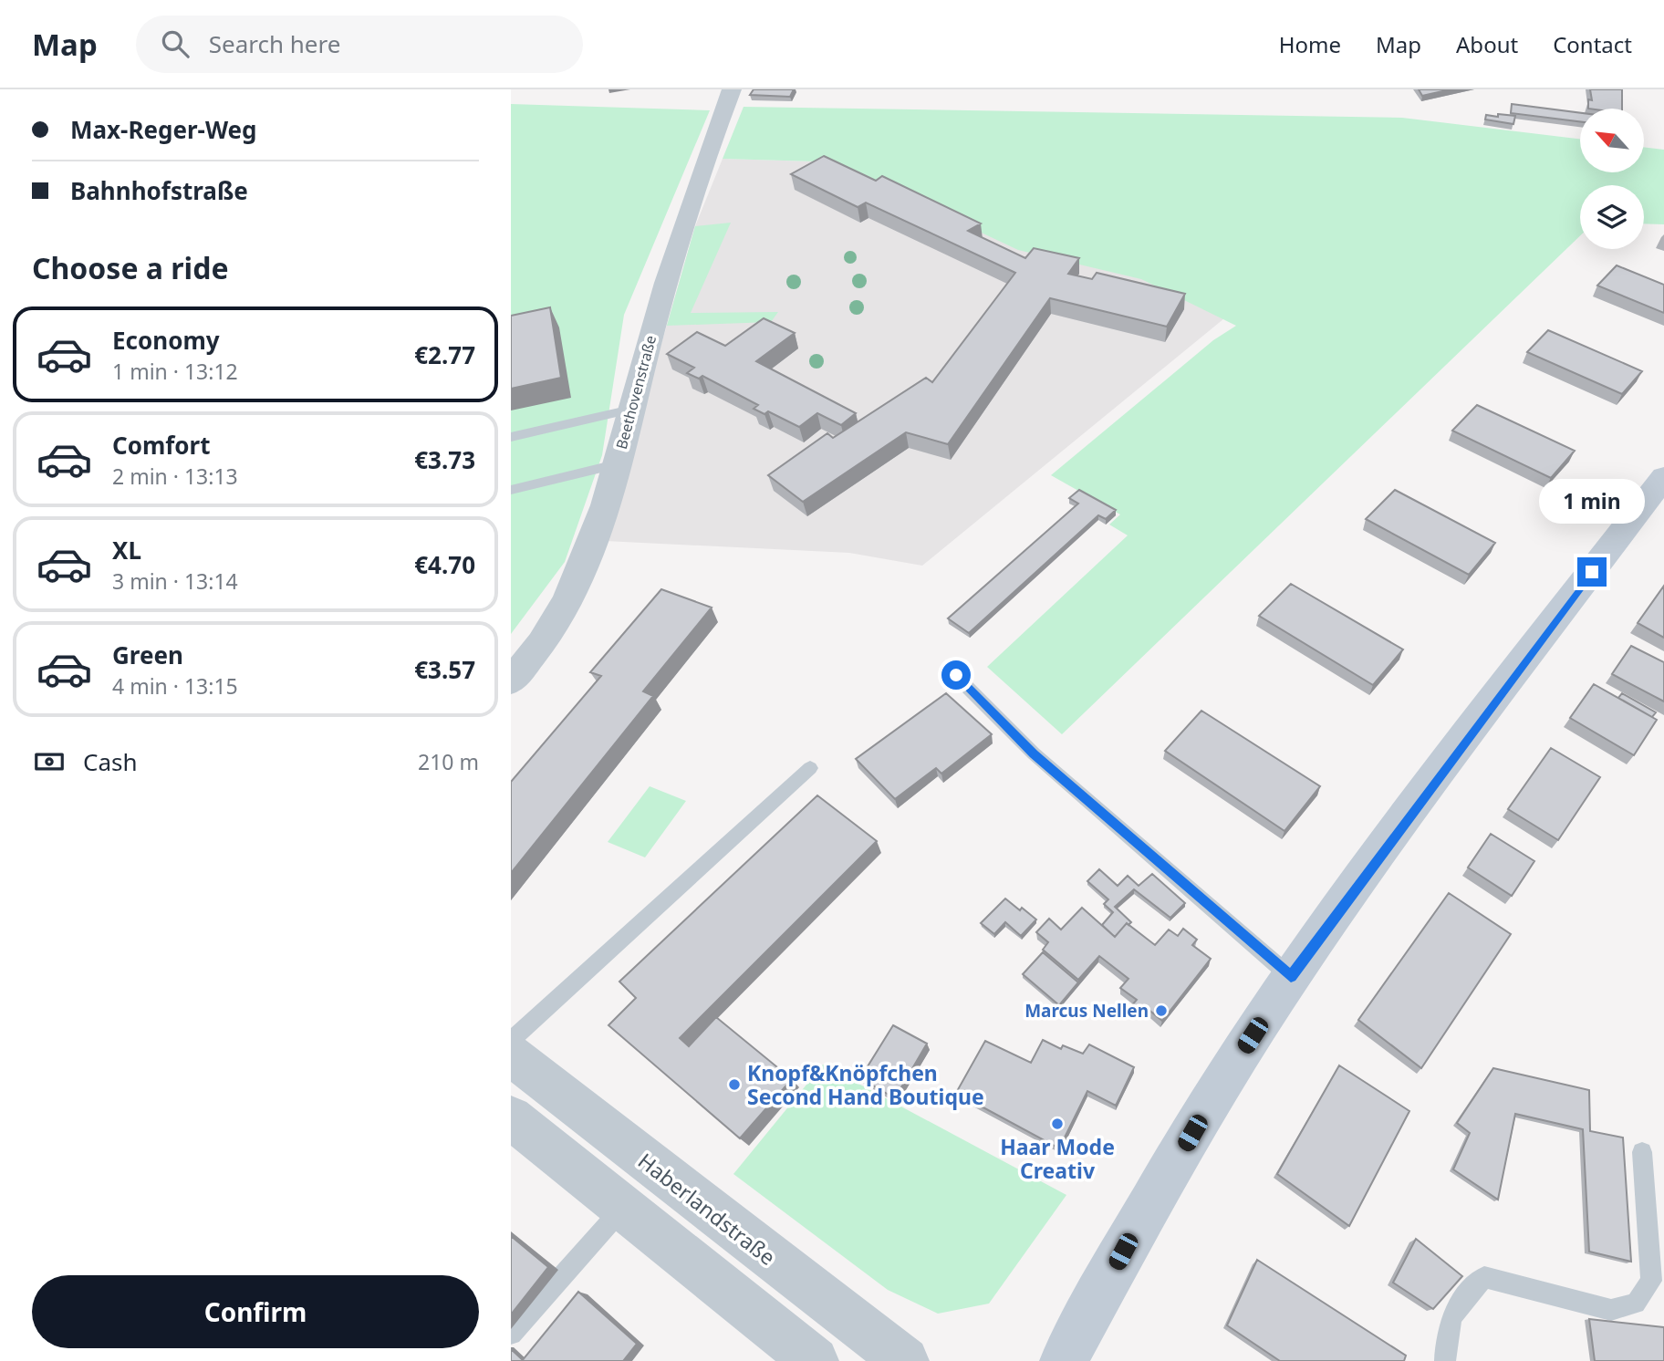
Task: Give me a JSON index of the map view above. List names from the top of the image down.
{
  "streets": {
    "street": ["Beethovenstraße", "Haberlandstraße"]
  },
  "places": ["Marcus Nellen", "Knopf&Knöpfchen Second Hand Boutique", "Haar Mode Creativ"],
  "north": "top left",
  "page": {
    "header": "Map",
    "search": "Search here",
    "nav": [
      "Home",
      "Map",
      "About",
      "Contact"
    ],
    "banner": ["Max-Reger-Weg", "Bahnhofstraße"],
    "heading": "Choose a ride",
    "list": [
      {
        "name": "Economy",
        "note": "1 min · 13:12",
        "value": "€2.77"
      },
      {
        "name": "Comfort",
        "note": "2 min · 13:13",
        "value": "€3.73"
      },
      {
        "name": "XL",
        "note": "3 min · 13:14",
        "value": "€4.70"
      },
      {
        "name": "Green",
        "note": "4 min · 13:15",
        "value": "€3.57"
      }
    ],
    "bubble": "1 min",
    "pay": ["Cash", "210 m"],
    "buttons": "Confirm"
  }
}
